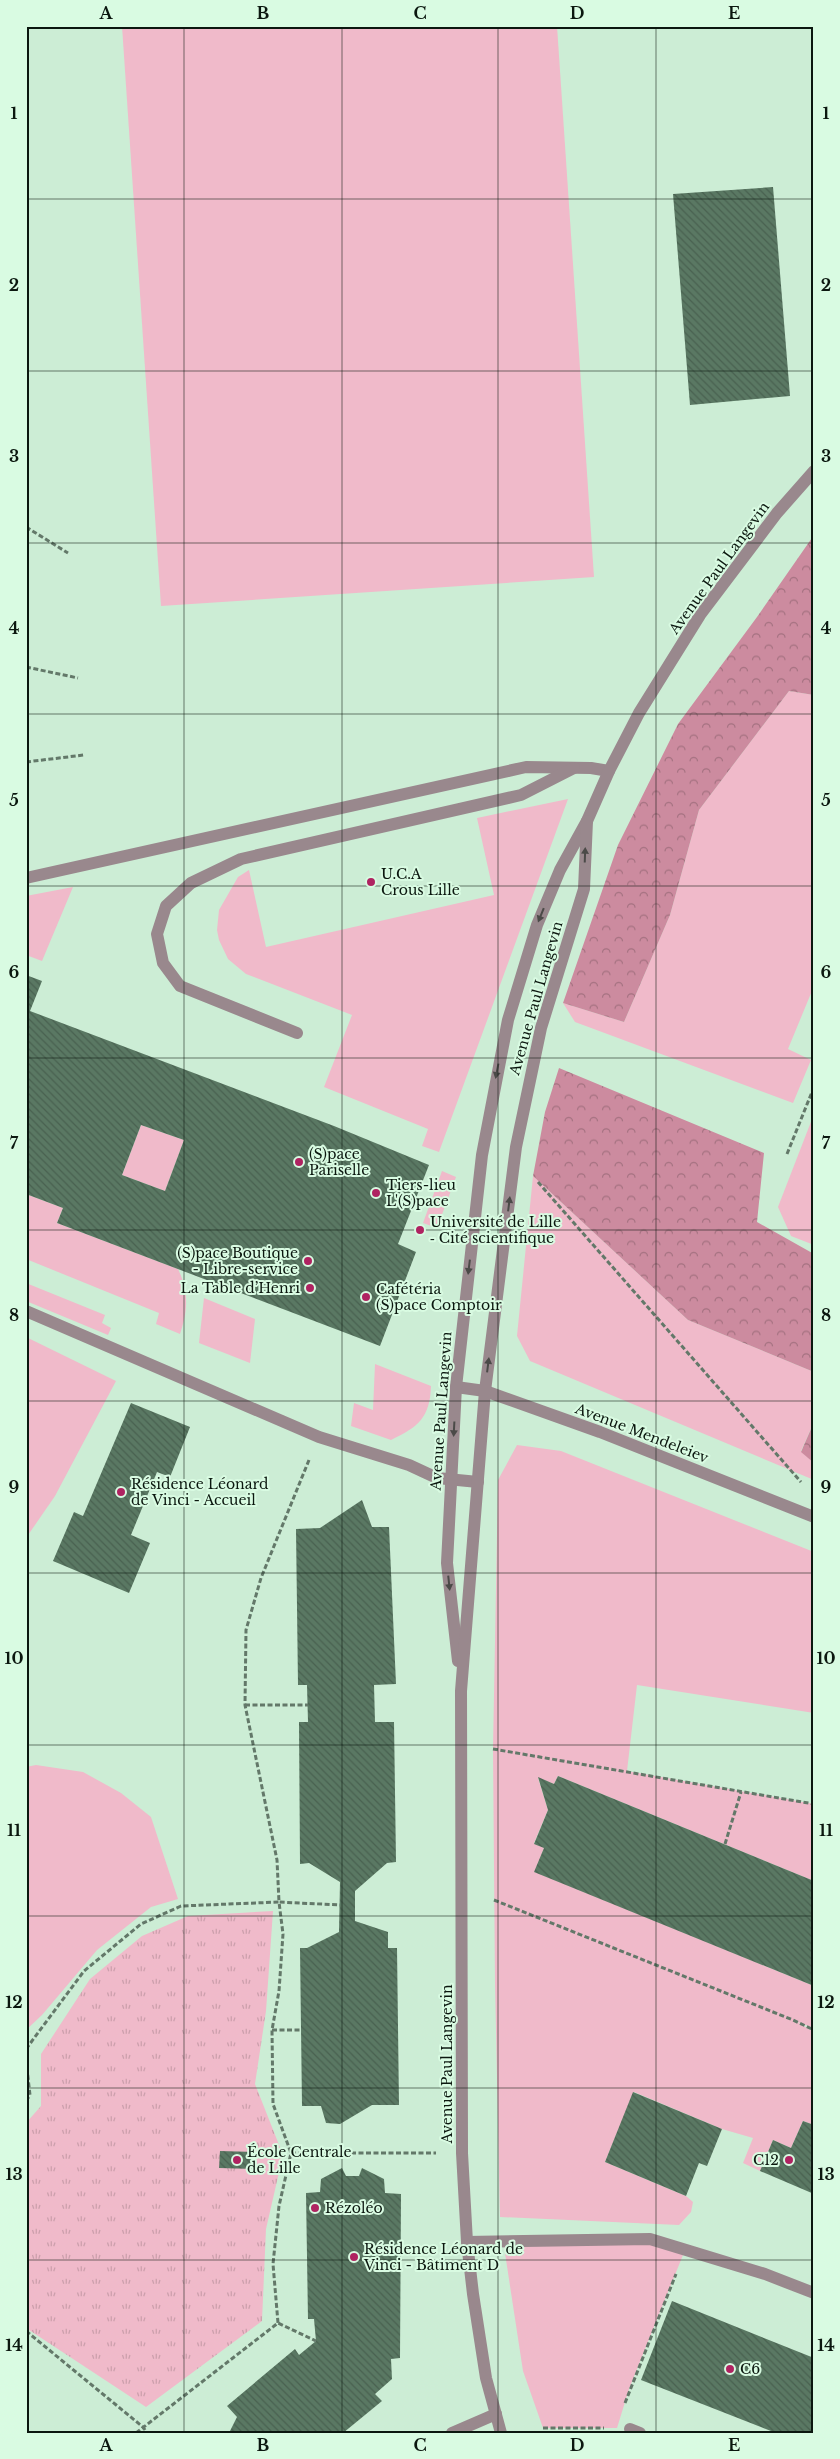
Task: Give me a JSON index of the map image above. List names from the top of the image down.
{
  "streets": {
    "street": ["Avenue Paul Langevin", "Avenue Mendeleiev"]
  },
  "crossings": [
    ["Avenue Paul Langevin", "Avenue Mendeleiev"]
  ],
  "places": [
    "U.C.A Crous Lille",
    "(S)pace Pariselle",
    "Tiers-lieu L'(S)pace",
    "Université de Lille ‐ Cité scientifique",
    "(S)pace Boutique - Libre-service",
    "La Table d’Henri",
    "Cafétéria (S)pace Comptoir",
    "Résidence Léonard de Vinci - Accueil",
    "École Centrale de Lille",
    "C12",
    "Rézoléo",
    "Résidence Léonard de Vinci - Bâtiment D",
    "C6"
  ],
  "grid": {
    "columns": [
      "A",
      "B",
      "C",
      "D",
      "E"
    ],
    "rows": [
      "1",
      "2",
      "3",
      "4",
      "5",
      "6",
      "7",
      "8",
      "9",
      "10",
      "11",
      "12",
      "13",
      "14"
    ]
  }
}
